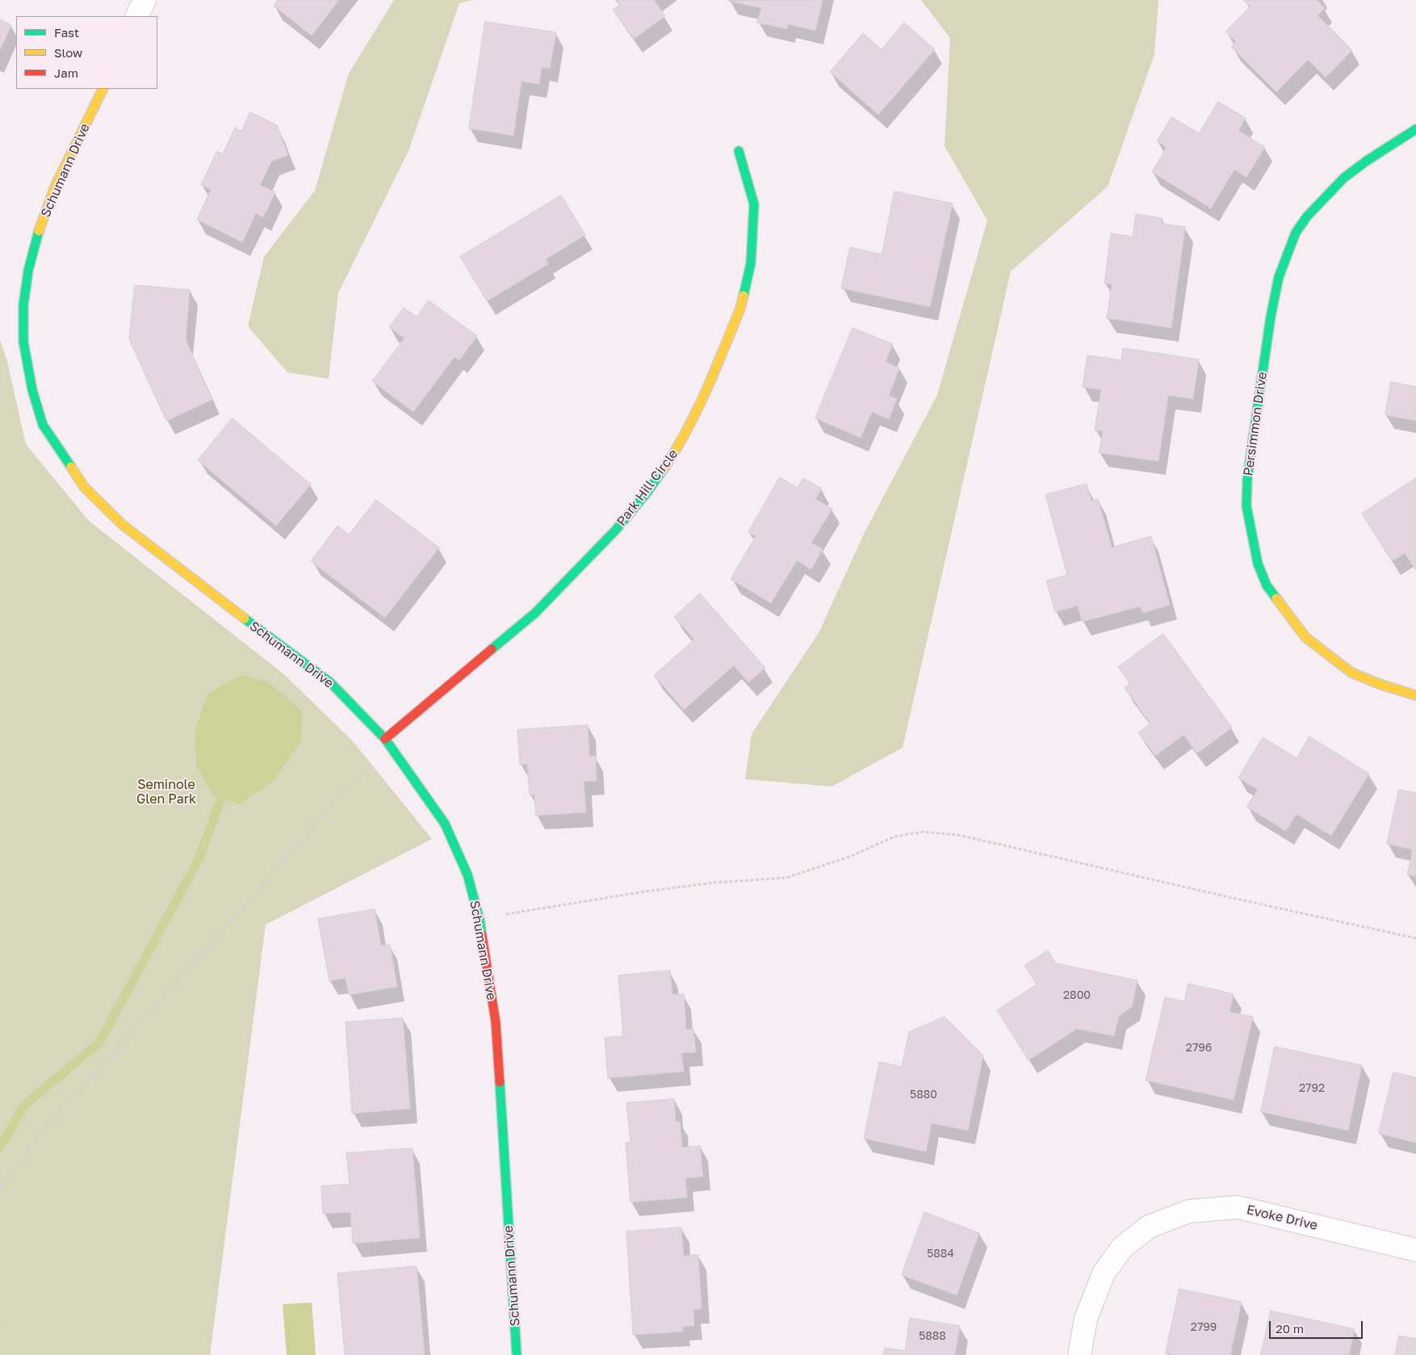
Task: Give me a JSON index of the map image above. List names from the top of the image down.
{
  "streets": {
    "street": [
      "Schumann Drive",
      "Persimmon Drive",
      "Park Hill Circle",
      "Evoke Drive"
    ]
  },
  "crossings": [
    ["Schumann Drive", "Park Hill Circle"]
  ],
  "parks": ["Seminole Glen Park"],
  "house_numbers": [
    "2800",
    "2796",
    "2792",
    "5880",
    "5884",
    "2799",
    "5888"
  ],
  "legend": ["Fast", "Slow", "Jam"],
  "scale_bar": "20 m"
}
